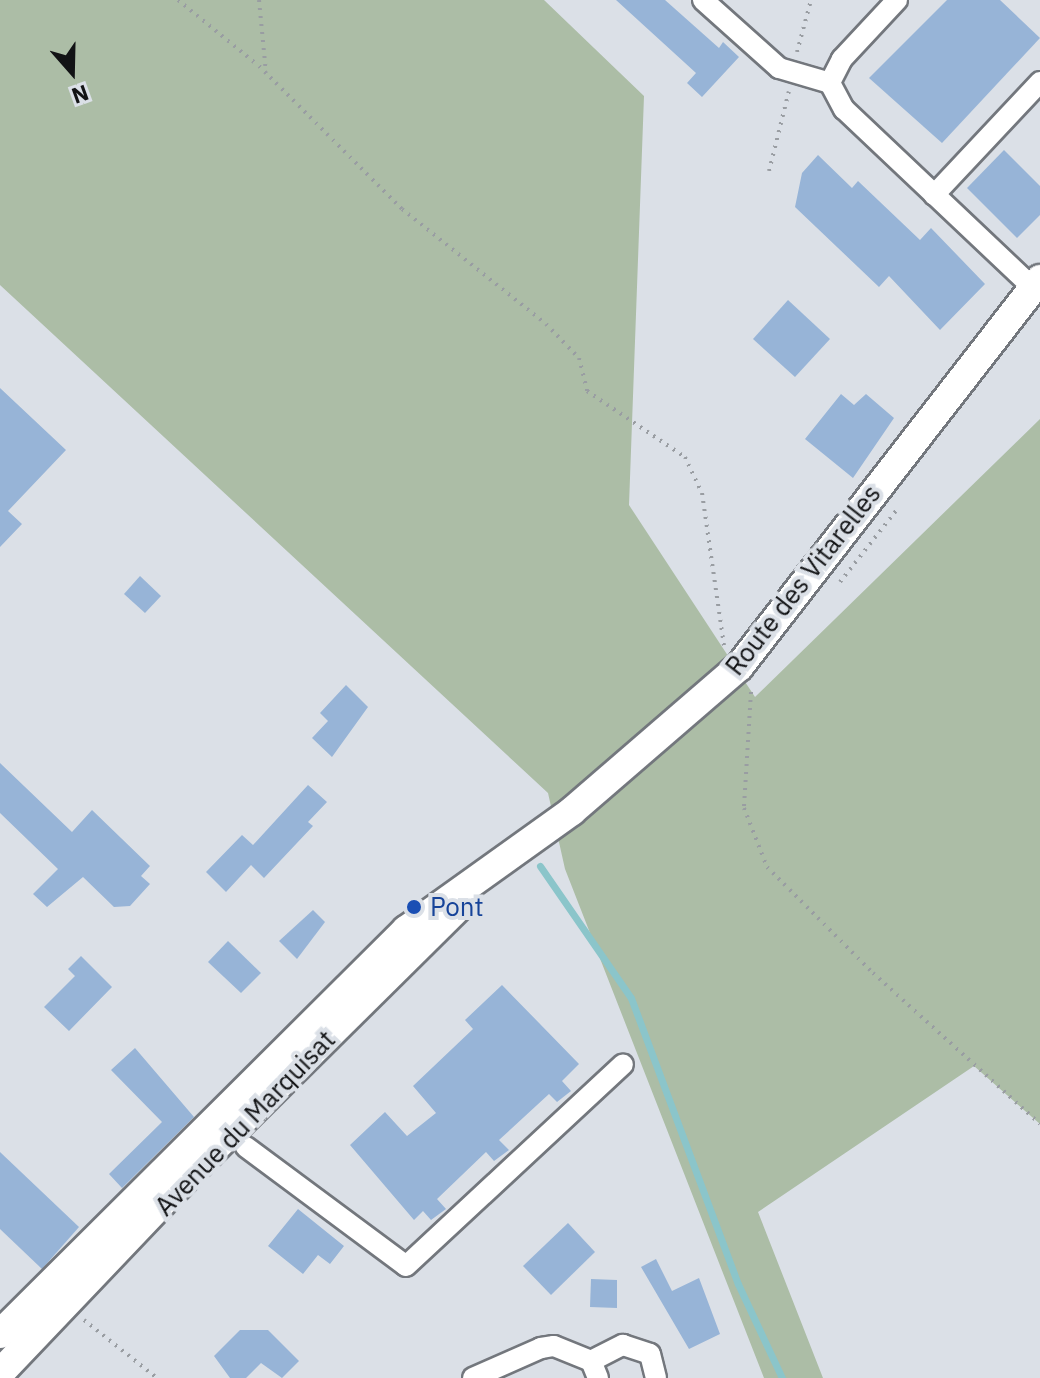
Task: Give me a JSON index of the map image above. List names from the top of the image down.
{
  "streets": {
    "main road": ["Route des Vitarelles", "Avenue du Marquisat"]
  },
  "crossings": [
    ["Route des Vitarelles", "Avenue du Marquisat"]
  ],
  "places": ["Pont"],
  "north": "bottom"
}
